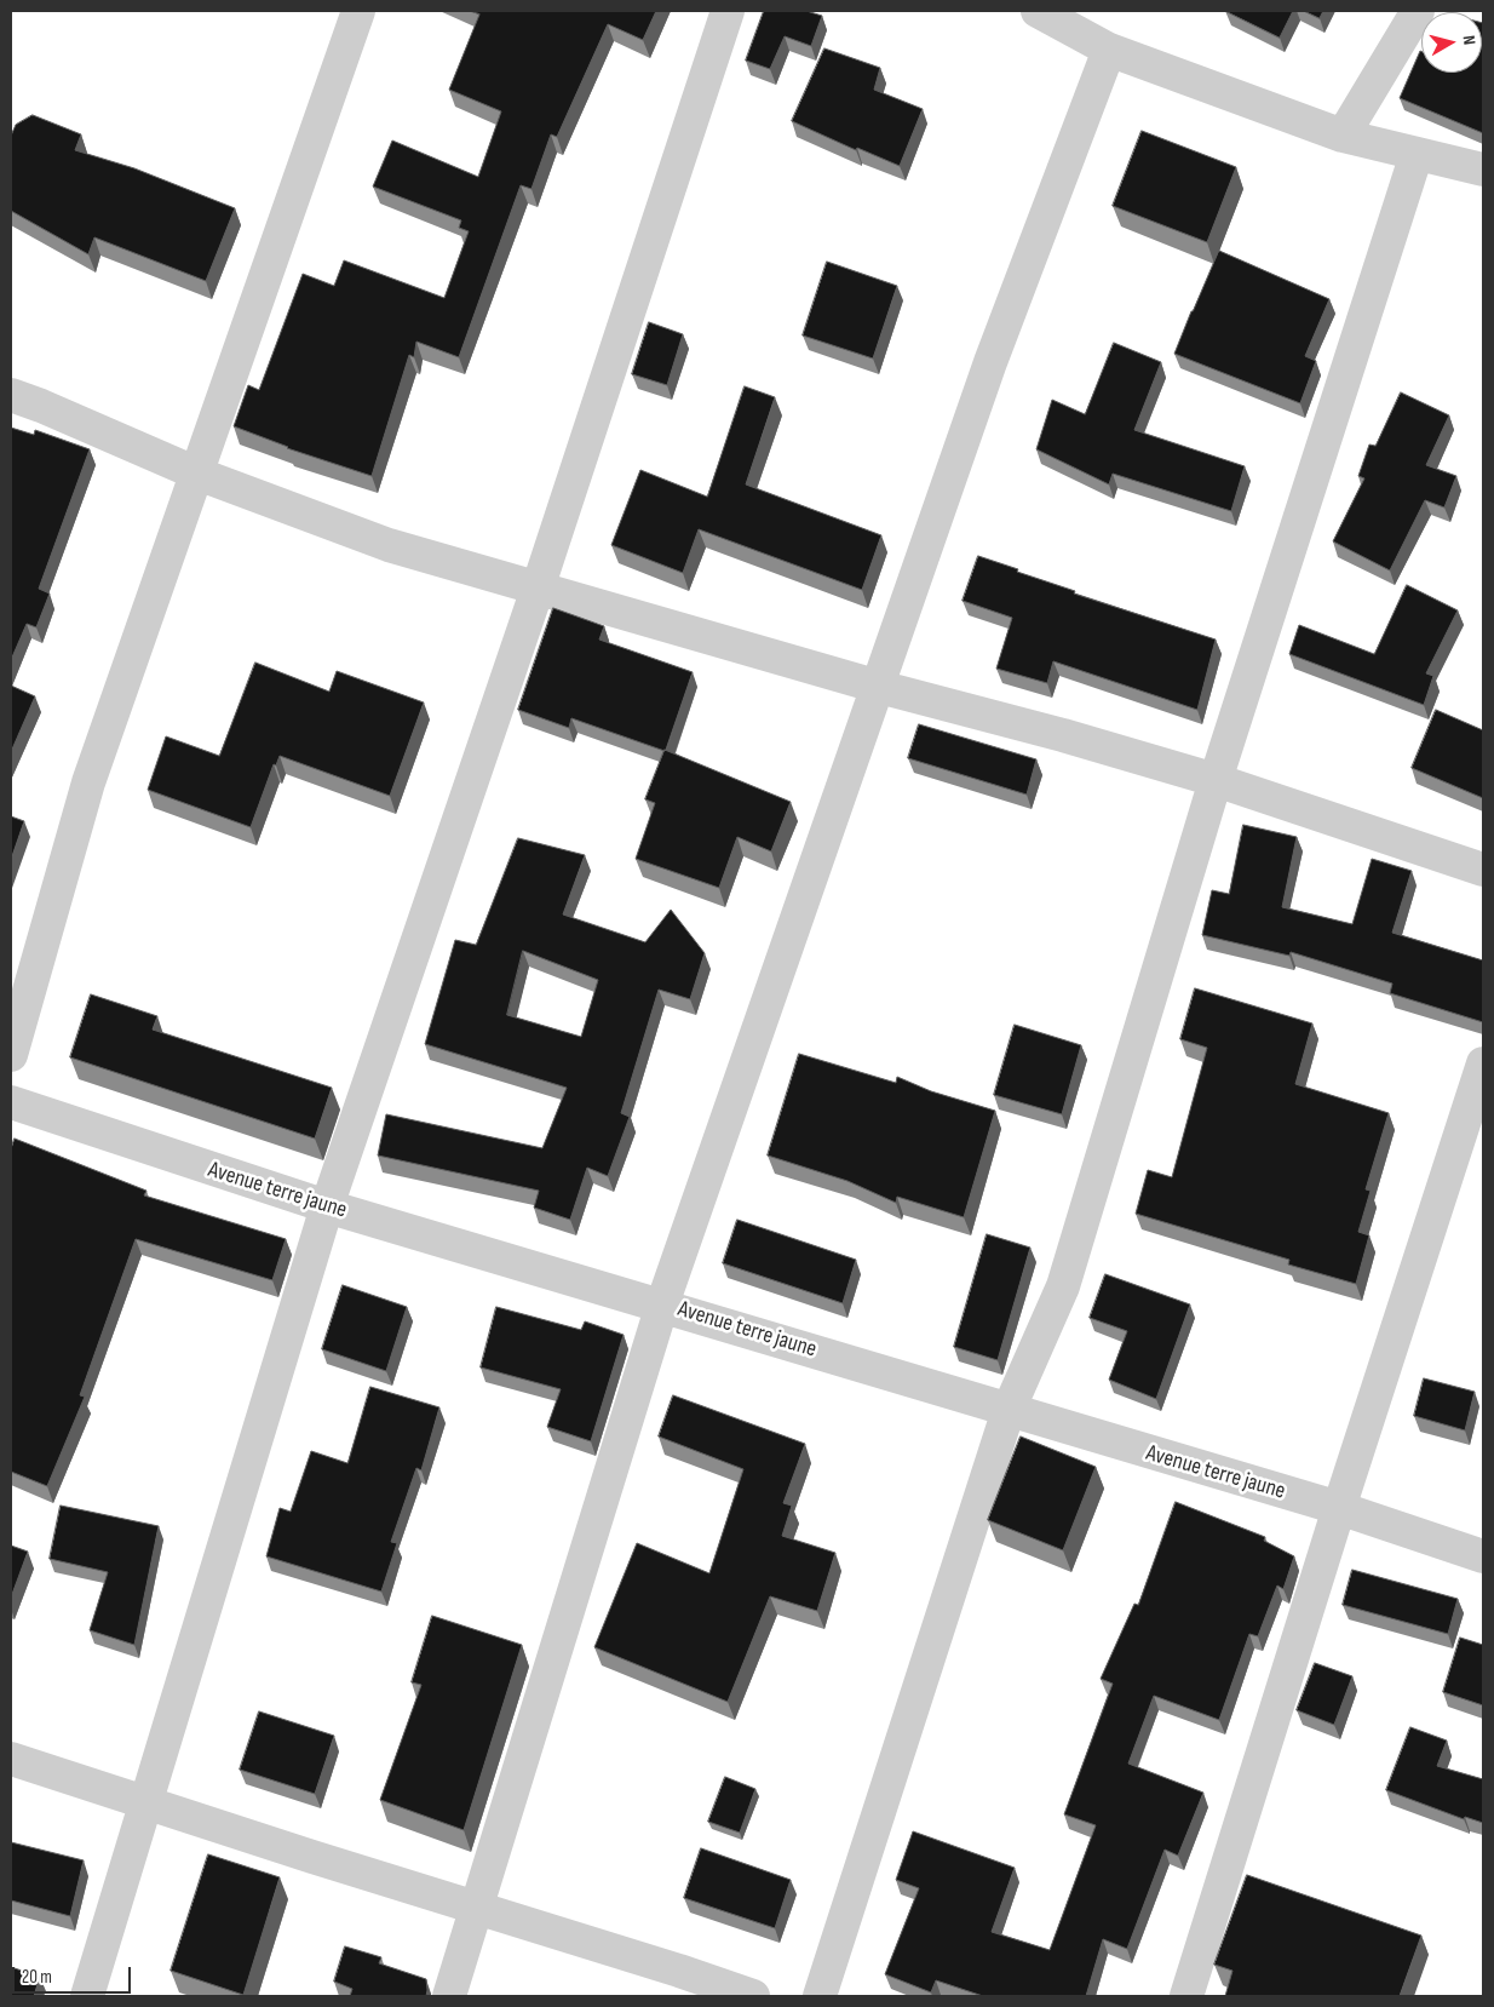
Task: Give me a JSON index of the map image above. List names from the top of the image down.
{
  "streets": {
    "street": ["Avenue terre jaune"]
  },
  "scale_bar": "20 m",
  "north": "right"
}
